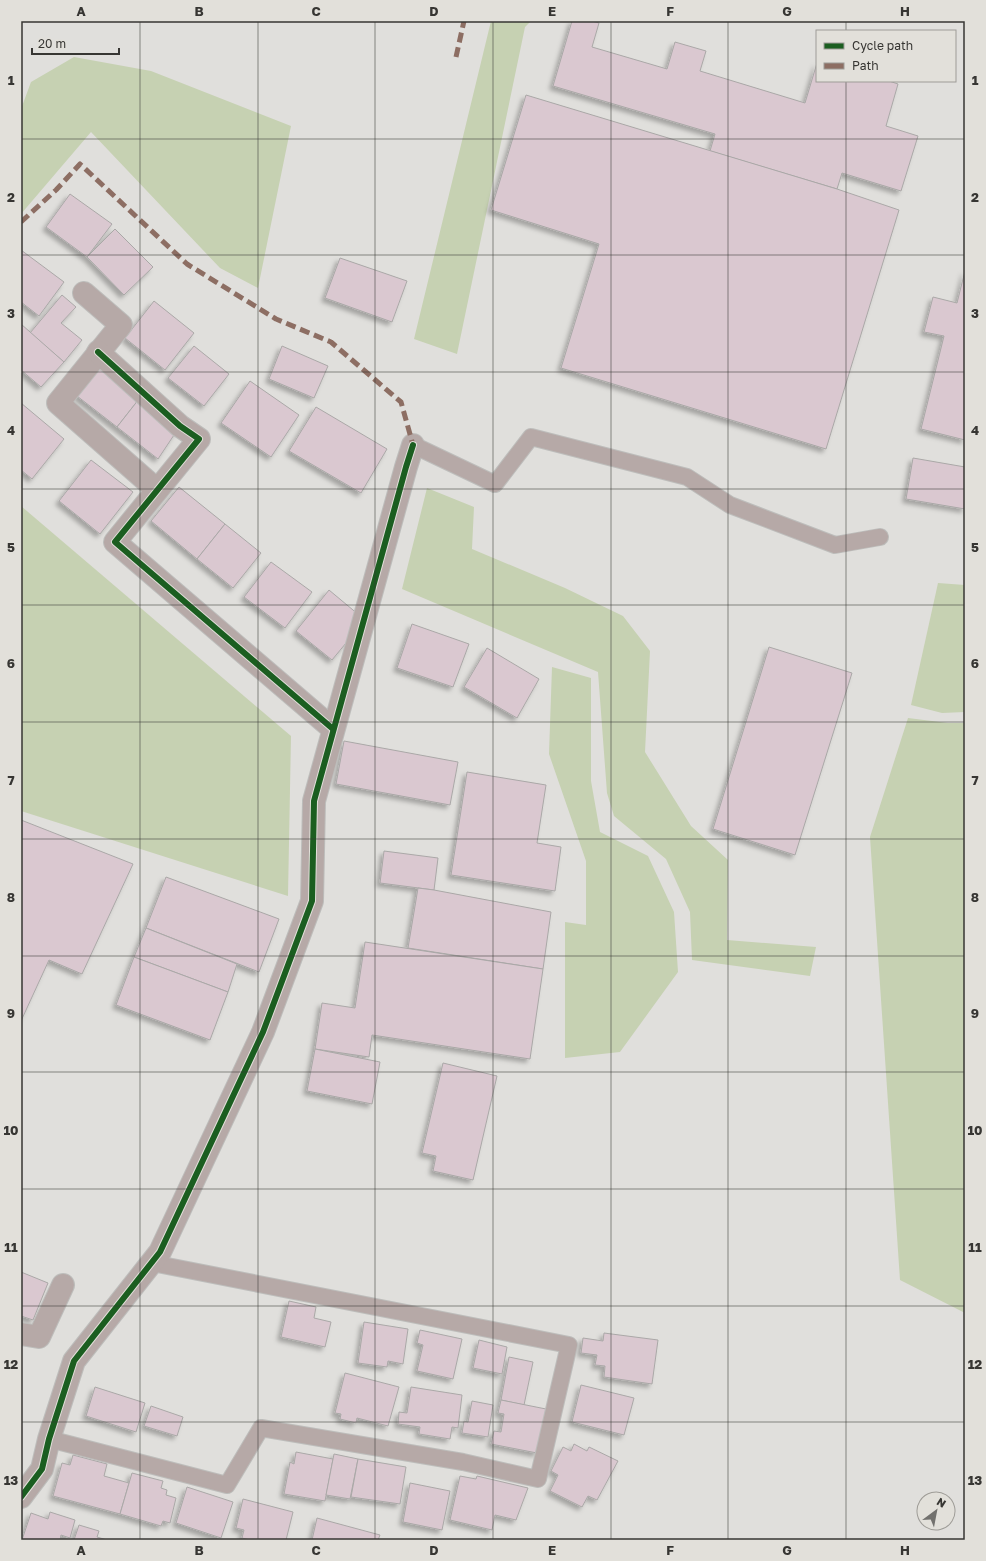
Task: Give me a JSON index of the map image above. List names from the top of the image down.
{
  "legend": ["Cycle path", "Path"],
  "scale_bar": "20 m",
  "north": "top right",
  "grid": {
    "columns": [
      "A",
      "B",
      "C",
      "D",
      "E",
      "F",
      "G",
      "H"
    ],
    "rows": [
      "1",
      "2",
      "3",
      "4",
      "5",
      "6",
      "7",
      "8",
      "9",
      "10",
      "11",
      "12",
      "13"
    ]
  }
}
